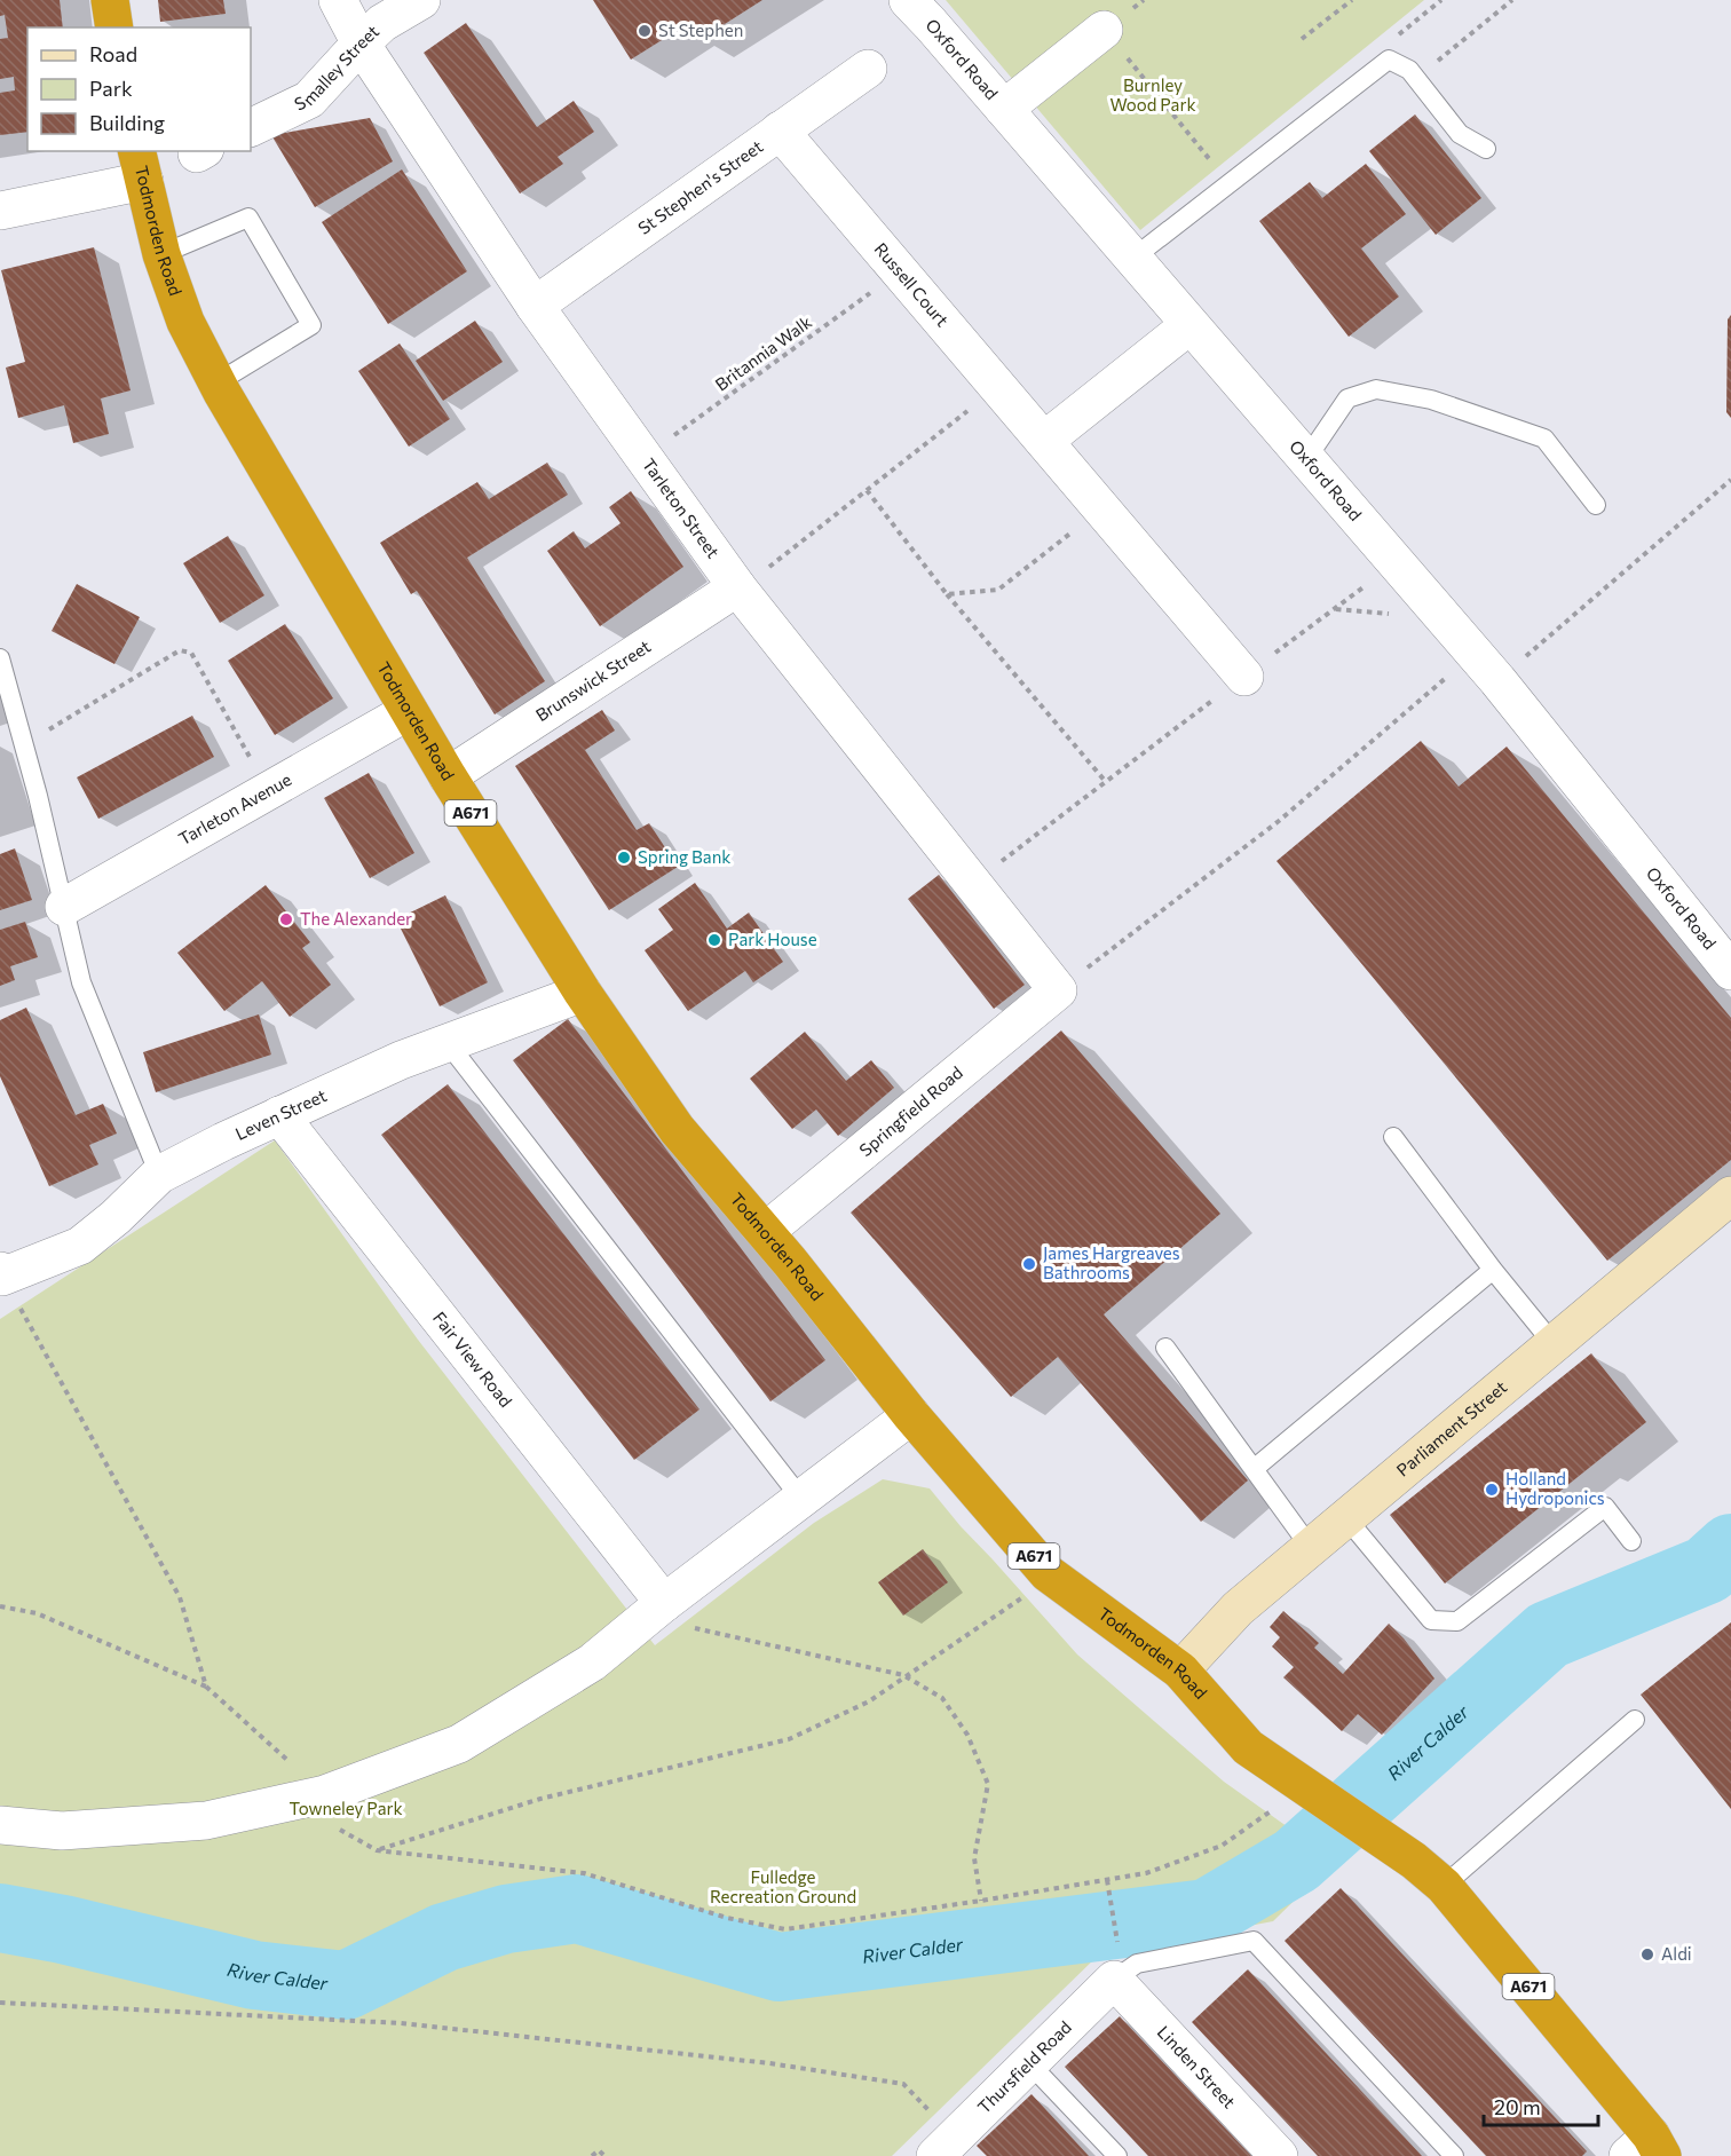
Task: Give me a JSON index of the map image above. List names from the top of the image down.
{
  "streets": {
    "highway": ["Todmorden Road", "A671"],
    "street": [
      "Oxford Road",
      "Smalley Street",
      "St Stephen's Street",
      "Russell Court",
      "Tarleton Street",
      "Brunswick Street",
      "Tarleton Avenue",
      "Springfield Road",
      "Leven Street",
      "Fair View Road",
      "Parliament Street",
      "Thursfield Road",
      "Linden Street"
    ],
    "path": ["Britannia Walk"]
  },
  "crossings": [
    ["Smalley Street", "Tarleton Street"],
    ["St Stephen's Street", "Russell Court"],
    ["St Stephen's Street", "Tarleton Street"],
    ["Todmorden Road", "Brunswick Street"],
    ["Todmorden Road", "Tarleton Avenue"],
    ["Todmorden Road", "Springfield Road"],
    ["Todmorden Road", "Leven Street"],
    ["Todmorden Road", "Parliament Street"],
    ["Russell Court", "Britannia Walk"],
    ["Britannia Walk", "Tarleton Street"],
    ["Tarleton Street", "Brunswick Street"],
    ["Tarleton Street", "Springfield Road"],
    ["Leven Street", "Fair View Road"],
    ["Thursfield Road", "Linden Street"]
  ],
  "water": ["River Calder"],
  "parks": ["Burnley Wood Park", "Towneley Park", "Fulledge Recreation Ground"],
  "places": [
    "St Stephen",
    "Spring Bank",
    "The Alexander",
    "Park House",
    "James Hargreaves Bathrooms",
    "Holland Hydroponics",
    "Aldi"
  ],
  "legend": ["Road", "Park", "Building"],
  "scale_bar": "20 m"
}
